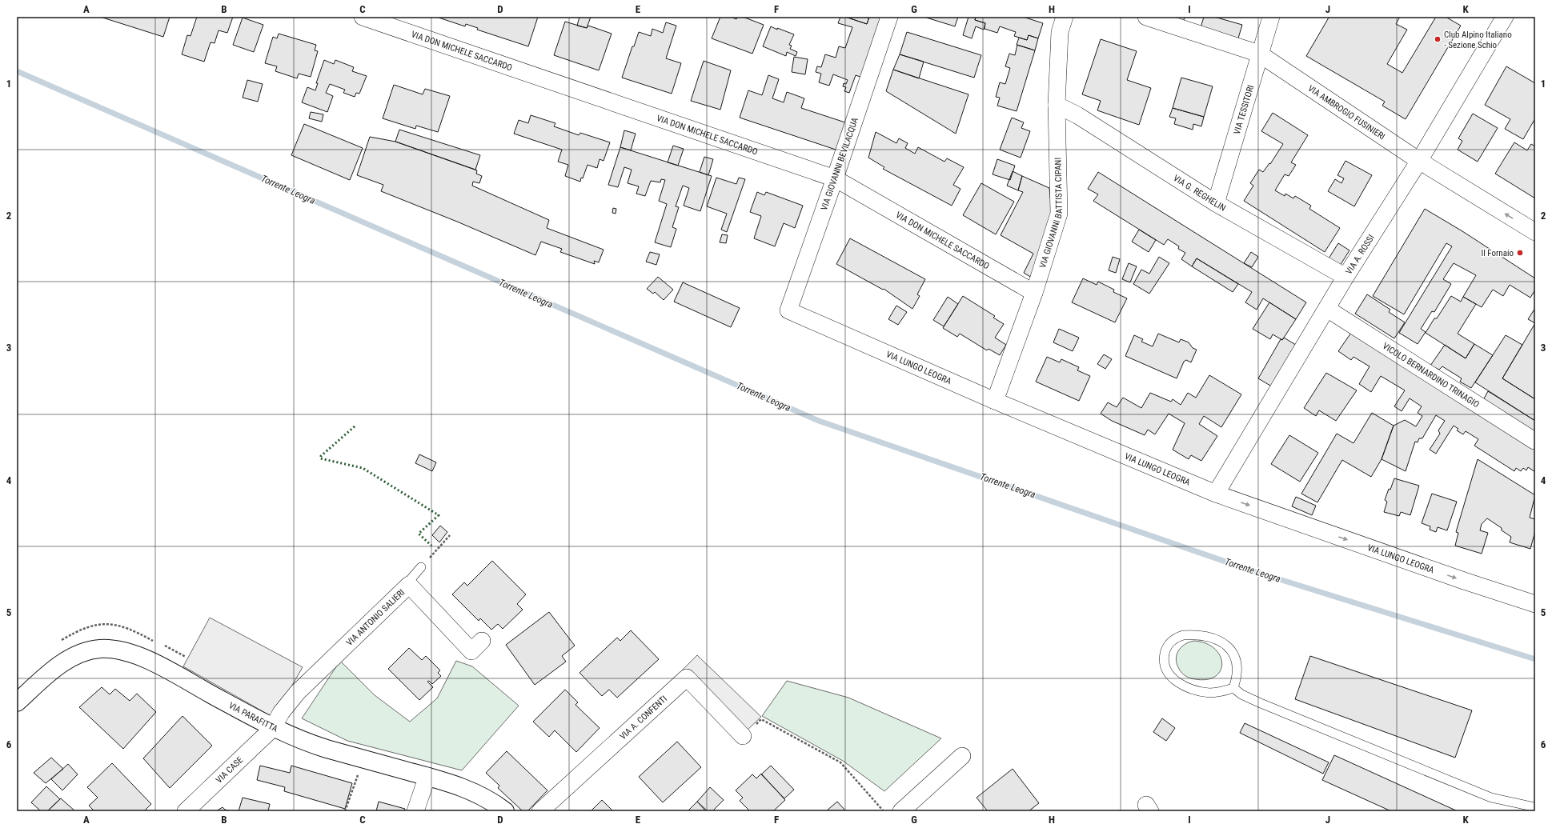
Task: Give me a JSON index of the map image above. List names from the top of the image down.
{
  "streets": {
    "street": [
      "VIA DON MICHELE SACCARDO",
      "VIA TESSITORI",
      "VIA AMBROGIO FUSINIERI",
      "VIA GIOVANNI BEVILACQUA",
      "VIA G. REGHELIN",
      "VIA GIOVANNI BATTISTA CIPANI",
      "VIA A. ROSSI",
      "VIA LUNGO LEOGRA",
      "VICOLO BERNARDINO TRINAGIO",
      "VIA ANTONIO SALIERI",
      "VIA PARAFITTA",
      "VIA A. CONFENTI",
      "VIA CASE"
    ]
  },
  "crossings": [
    ["VIA DON MICHELE SACCARDO", "VIA GIOVANNI BEVILACQUA"],
    ["VIA DON MICHELE SACCARDO", "VIA GIOVANNI BATTISTA CIPANI"],
    ["VIA TESSITORI", "VIA AMBROGIO FUSINIERI"],
    ["VIA TESSITORI", "VIA G. REGHELIN"],
    ["VIA AMBROGIO FUSINIERI", "VIA A. ROSSI"],
    ["VIA GIOVANNI BEVILACQUA", "VIA LUNGO LEOGRA"],
    ["VIA G. REGHELIN", "VIA GIOVANNI BATTISTA CIPANI"],
    ["VIA G. REGHELIN", "VIA A. ROSSI"],
    ["VIA GIOVANNI BATTISTA CIPANI", "VIA LUNGO LEOGRA"],
    ["VIA A. ROSSI", "VIA LUNGO LEOGRA"],
    ["VIA A. ROSSI", "VICOLO BERNARDINO TRINAGIO"],
    ["VIA ANTONIO SALIERI", "VIA PARAFITTA"],
    ["VIA ANTONIO SALIERI", "VIA CASE"],
    ["VIA PARAFITTA", "VIA CASE"]
  ],
  "one_way": ["VIA LUNGO LEOGRA"],
  "water": ["Torrente Leogra"],
  "places": ["Club Alpino Italiano - Sezione Schio", "Il Fornaio"],
  "grid": {
    "columns": [
      "A",
      "B",
      "C",
      "D",
      "E",
      "F",
      "G",
      "H",
      "I",
      "J",
      "K"
    ],
    "rows": [
      "1",
      "2",
      "3",
      "4",
      "5",
      "6"
    ]
  }
}
